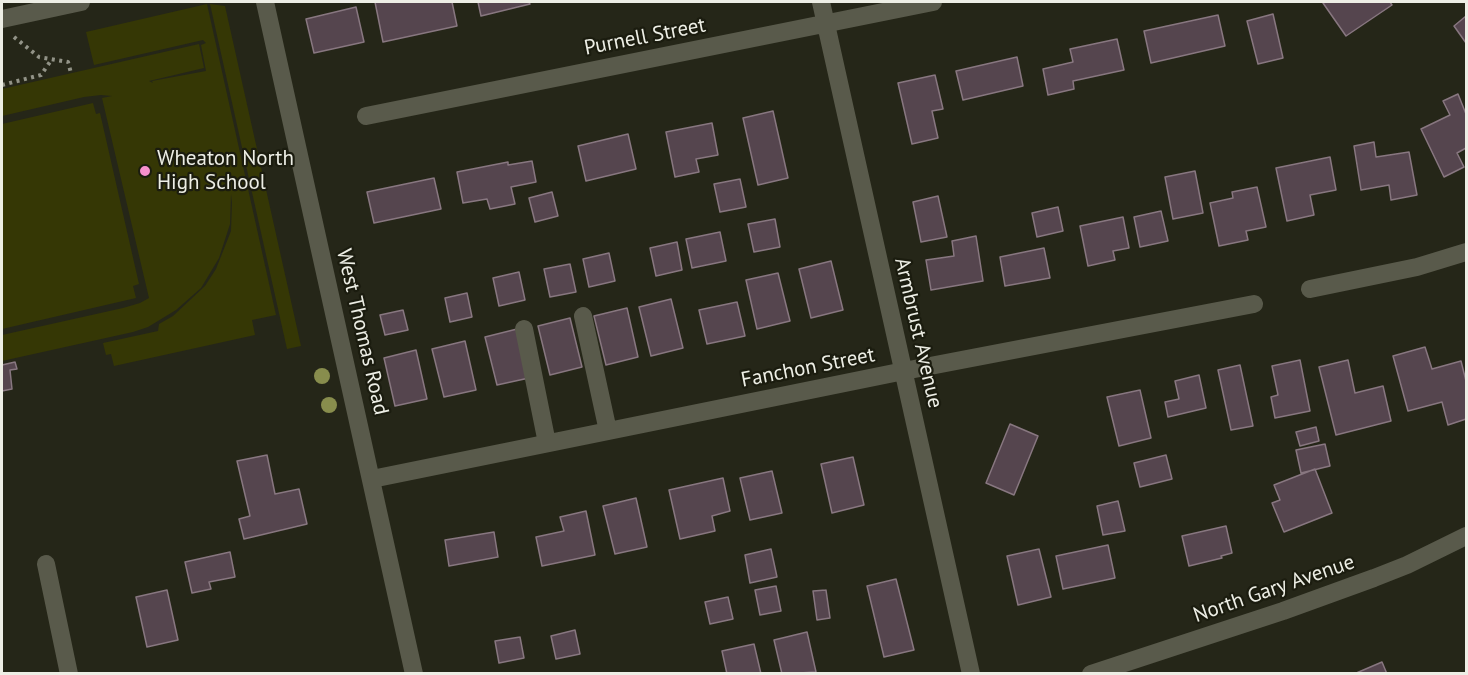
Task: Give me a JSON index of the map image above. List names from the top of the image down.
{
  "streets": {
    "street": [
      "Purnell Street",
      "West Thomas Road",
      "Armbrust Avenue",
      "Fanchon Street",
      "North Gary Avenue"
    ]
  },
  "crossings": [
    ["Purnell Street", "Armbrust Avenue"],
    ["West Thomas Road", "Fanchon Street"],
    ["Armbrust Avenue", "Fanchon Street"]
  ],
  "places": ["Wheaton North High School"]
}
